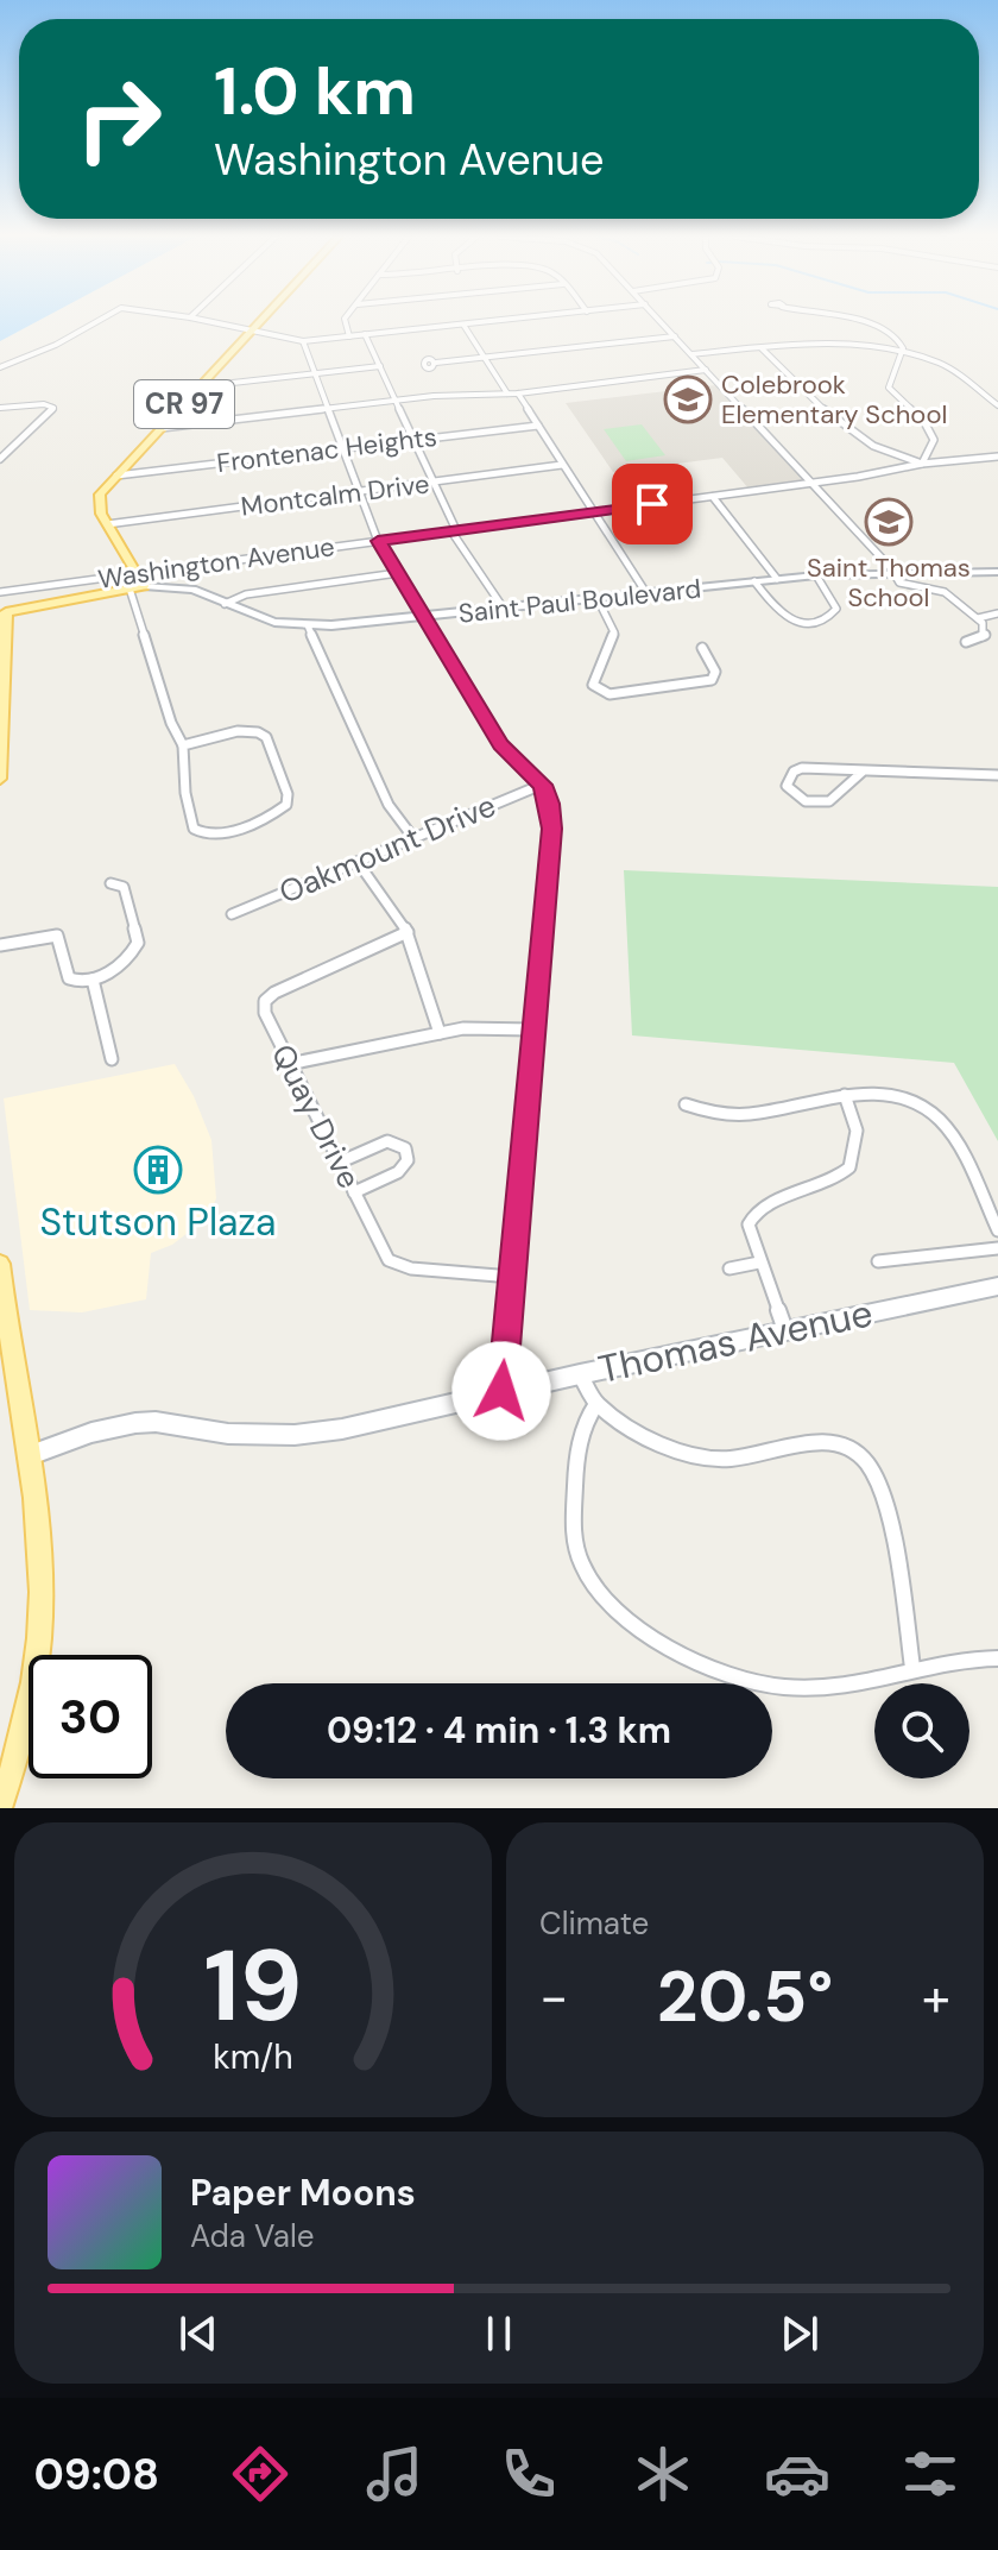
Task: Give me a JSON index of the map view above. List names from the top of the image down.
{
  "streets": {
    "main road": ["CR 97", "Saint Paul Boulevard"],
    "street": [
      "Frontenac Heights",
      "Montcalm Drive",
      "Washington Avenue",
      "Oakmount Drive",
      "Quay Drive",
      "Thomas Avenue"
    ]
  },
  "crossings": [
    ["CR 97", "Frontenac Heights"],
    ["CR 97", "Montcalm Drive"]
  ],
  "places": {
    "school or university": ["Colebrook Elementary School", "Saint Thomas School"],
    "building": ["Stutson Plaza"]
  },
  "page": {
    "turn": ["1.0 km", "Washington Avenue"],
    "limit": "30",
    "trip": "09:12 · 4 min · 1.3 km",
    "tile": "Climate",
    "heat": ["−", "20.5°", "+"],
    "song": ["Paper Moons", "Ada Vale"],
    "tabs": "09:08",
    "gauge": ["19", "km/h"]
  }
}
